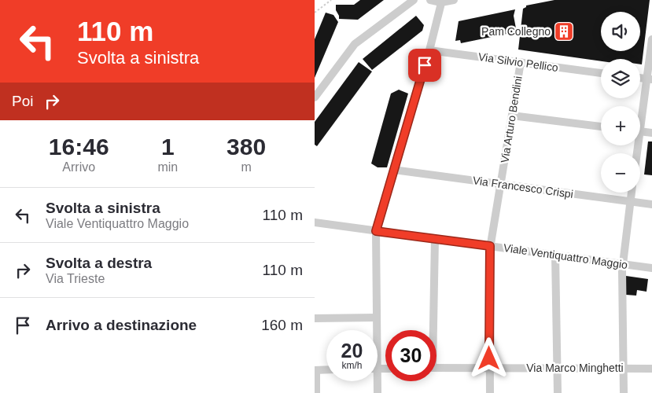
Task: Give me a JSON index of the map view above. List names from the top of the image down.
{
  "streets": {
    "street": [
      "Via Silvio Pellico",
      "Via Arturo Bendini",
      "Via Francesco Crispi",
      "Viale Ventiquattro Maggio",
      "Via Marco Minghetti"
    ]
  },
  "crossings": [
    ["Via Silvio Pellico", "Via Arturo Bendini"],
    ["Via Arturo Bendini", "Via Francesco Crispi"],
    ["Via Arturo Bendini", "Viale Ventiquattro Maggio"],
    ["Via Arturo Bendini", "Via Marco Minghetti"]
  ],
  "places": {
    "building": ["Pam Collegno"]
  },
  "page": {
    "turn": ["110 m", "Svolta a sinistra"],
    "map_buttons": ["+", "−"],
    "then": "Poi",
    "eta": [
      "16:46",
      "Arrivo",
      "1",
      "min",
      "380",
      "m"
    ],
    "list": [
      {
        "name": "Svolta a sinistra",
        "note": "Viale Ventiquattro Maggio",
        "value": "110 m"
      },
      {
        "name": "Svolta a destra",
        "note": "Via Trieste",
        "value": "110 m"
      },
      {
        "name": "Arrivo a destinazione",
        "value": "160 m"
      }
    ],
    "speed": "20 km/h",
    "limit": "30"
  }
}
